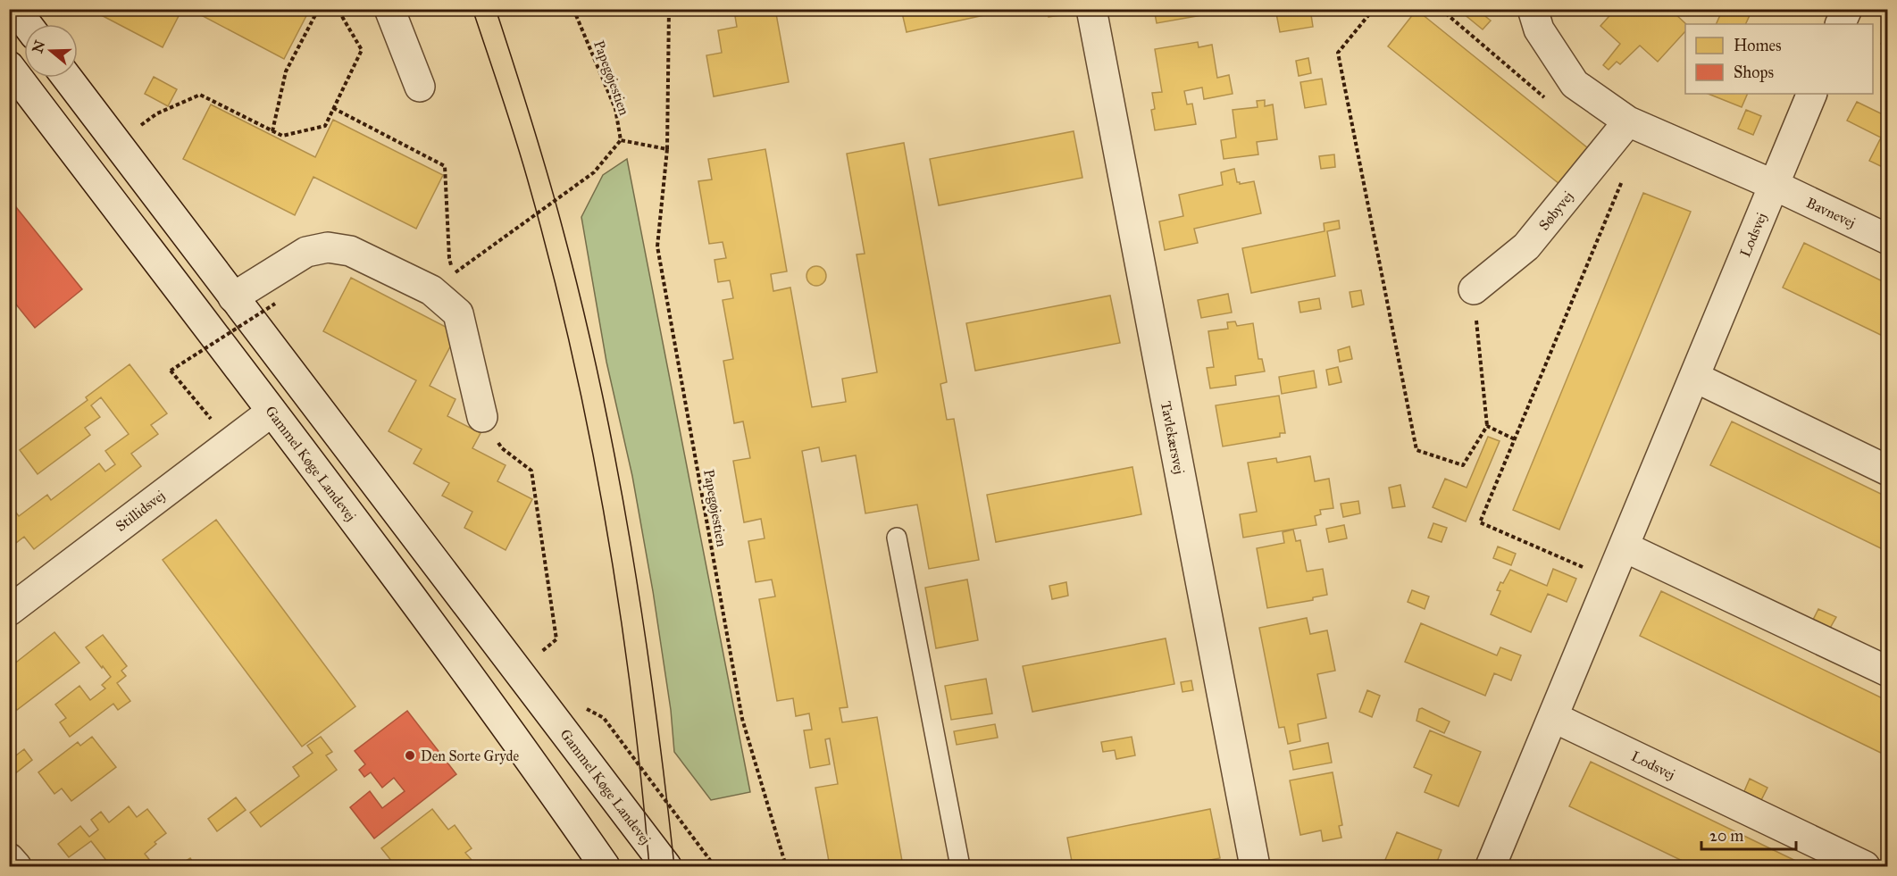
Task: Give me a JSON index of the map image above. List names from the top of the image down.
{
  "streets": {
    "street": [
      "Søbyvej",
      "Bavnevej",
      "Lodsvej",
      "Tavlekærsvej",
      "Gammel Køge Landevej",
      "Stillidsvej"
    ],
    "path": ["Papegøjestien"]
  },
  "crossings": [
    ["Bavnevej", "Lodsvej"],
    ["Gammel Køge Landevej", "Stillidsvej"]
  ],
  "places": ["Den Sorte Gryde"],
  "legend": ["Homes", "Shops"],
  "scale_bar": "20 m",
  "north": "left"
}
